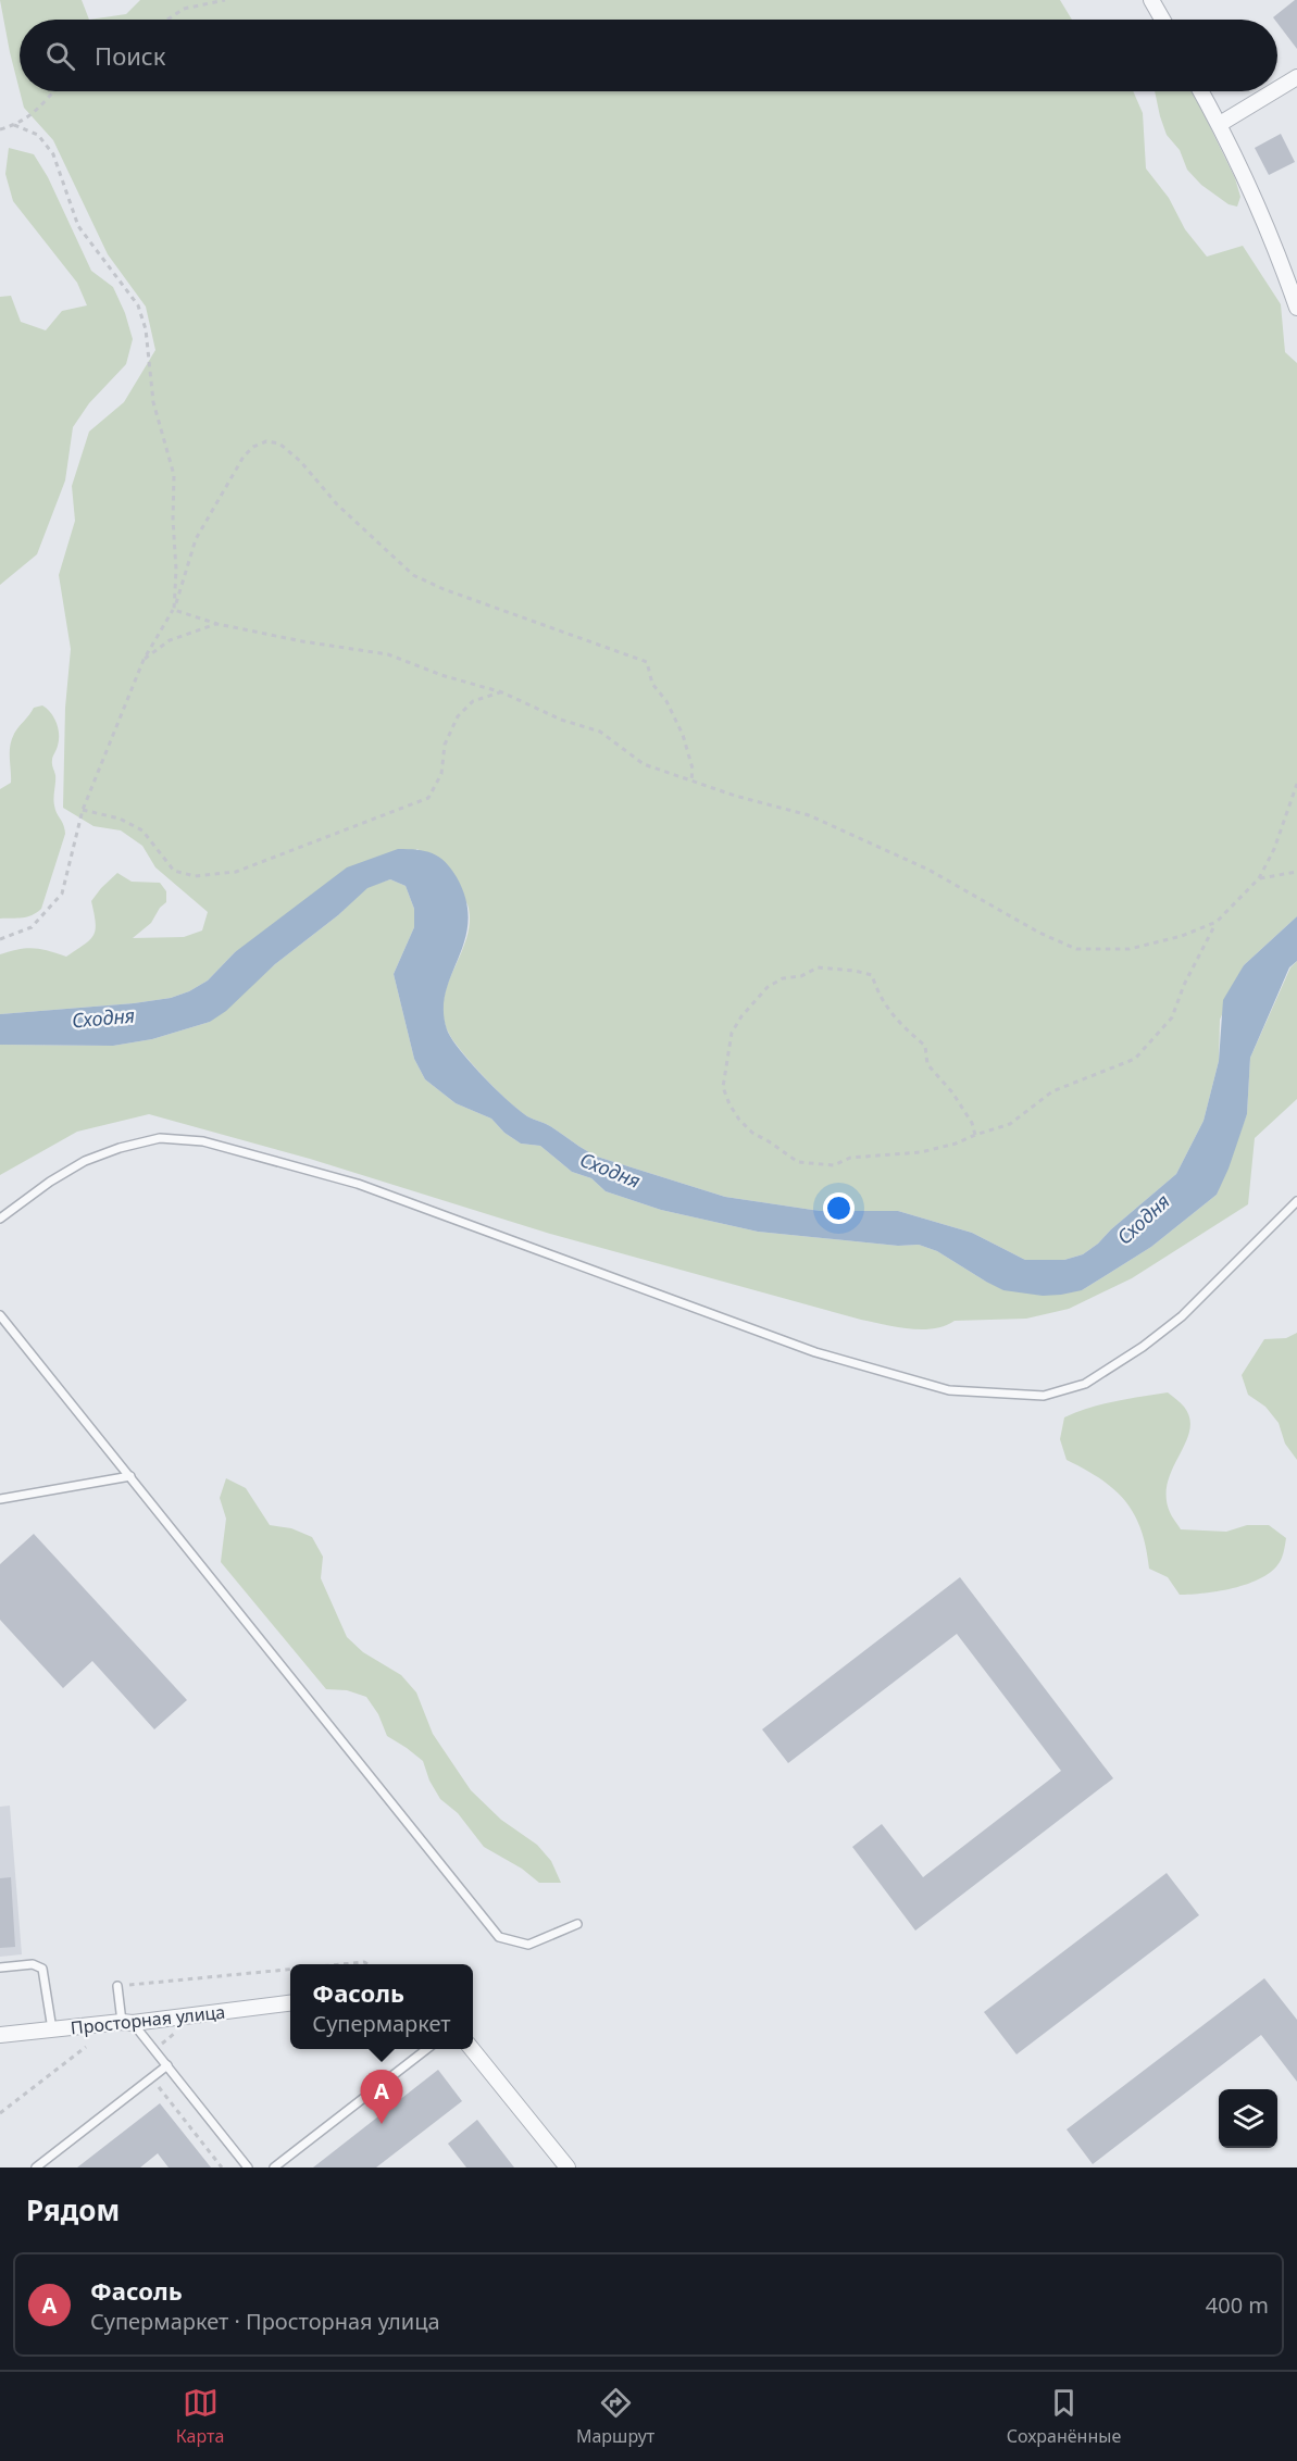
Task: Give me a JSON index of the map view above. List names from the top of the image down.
{
  "streets": {
    "street": ["Просторная улица"]
  },
  "water": ["Сходня"],
  "page": {
    "search": "Поиск",
    "popup": ["Фасоль", "Супермаркет"],
    "pins": "A",
    "heading": "Рядом",
    "list": [
      {
        "mark": "A",
        "name": "Фасоль",
        "note": "Супермаркет · Просторная улица",
        "value": "400 m"
      }
    ],
    "nav": ["Карта", "Маршрут", "Сохранённые"]
  }
}
